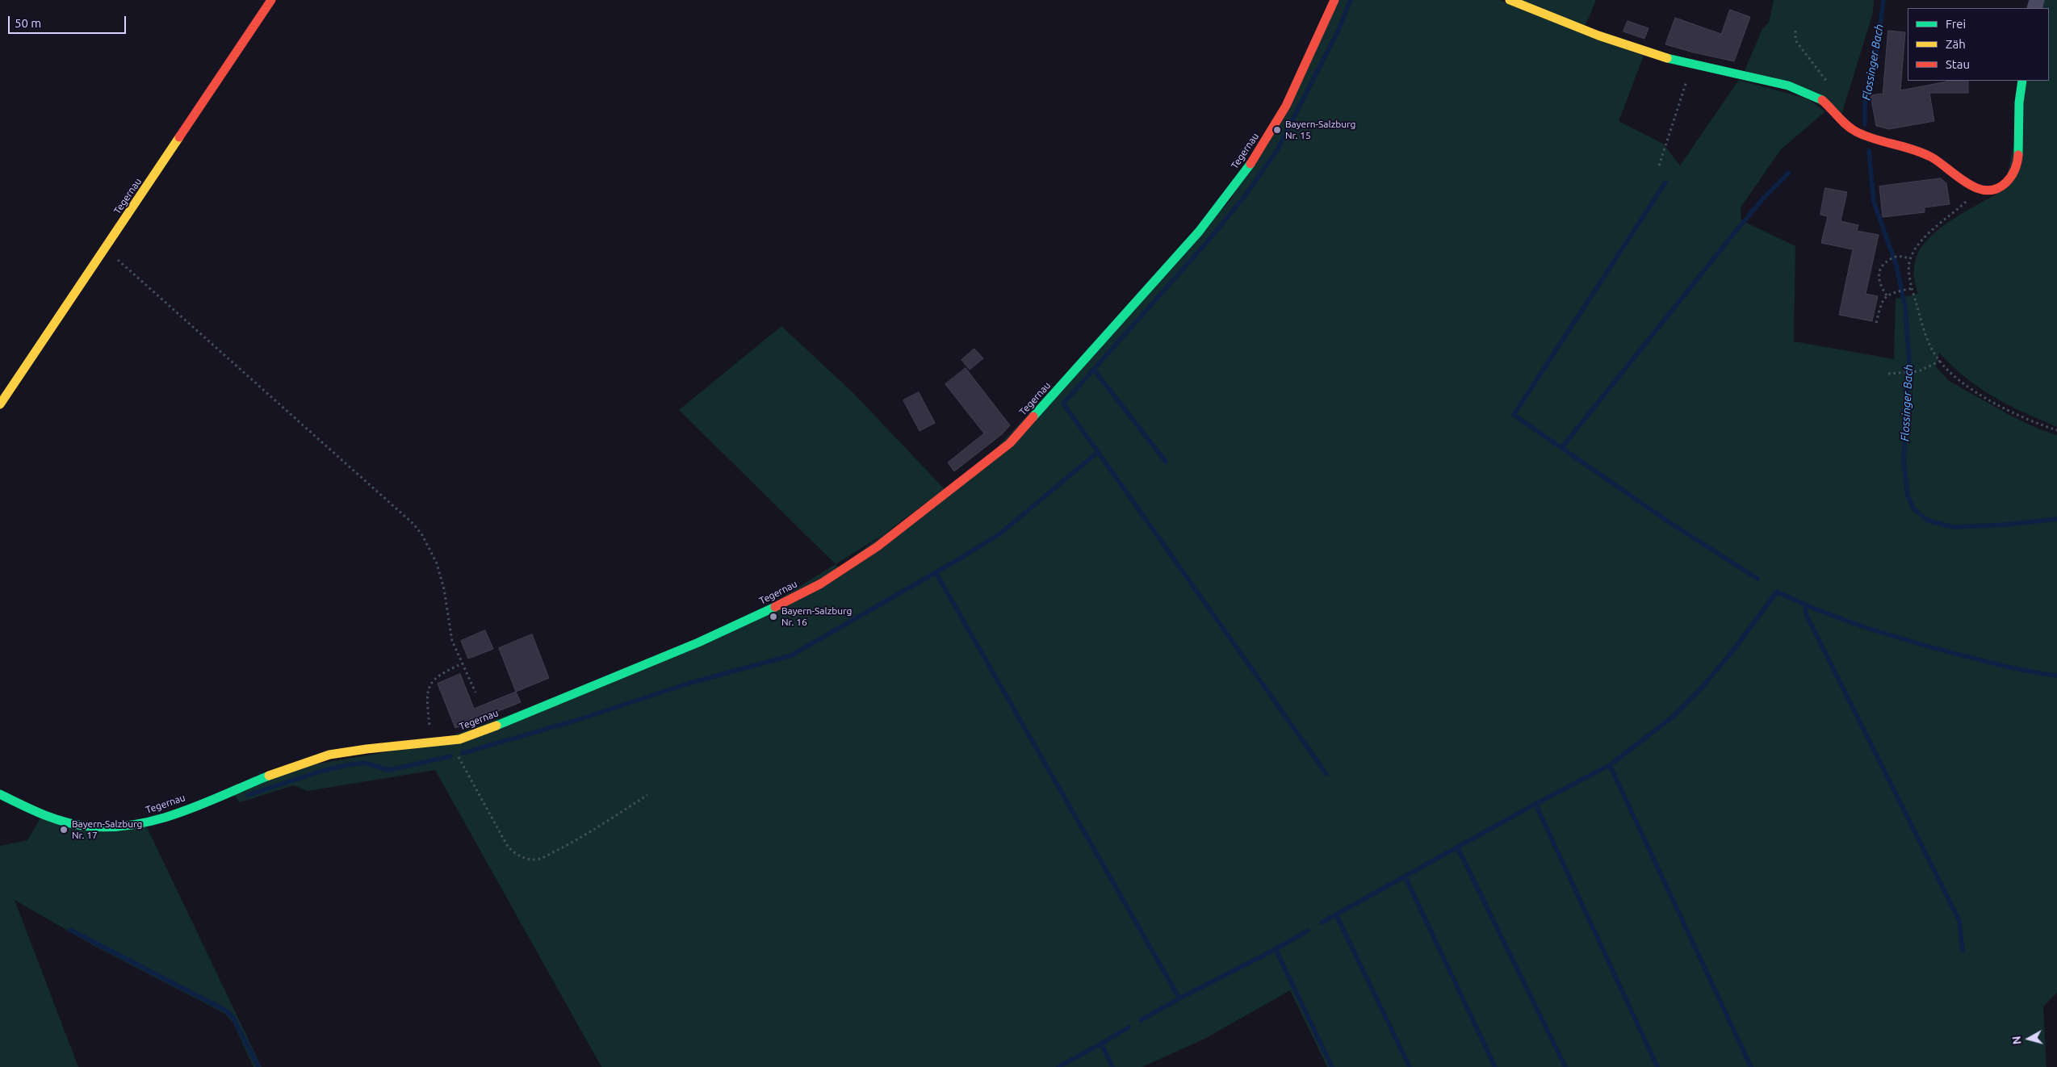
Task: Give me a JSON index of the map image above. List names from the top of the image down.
{
  "streets": {
    "street": ["Tegernau"]
  },
  "water": ["Flossinger Bach"],
  "places": ["Bayern-Salzburg Nr. 15", "Bayern-Salzburg Nr. 16", "Bayern-Salzburg Nr. 17"],
  "legend": ["Frei", "Zäh", "Stau"],
  "scale_bar": "50 m",
  "north": "left"
}
